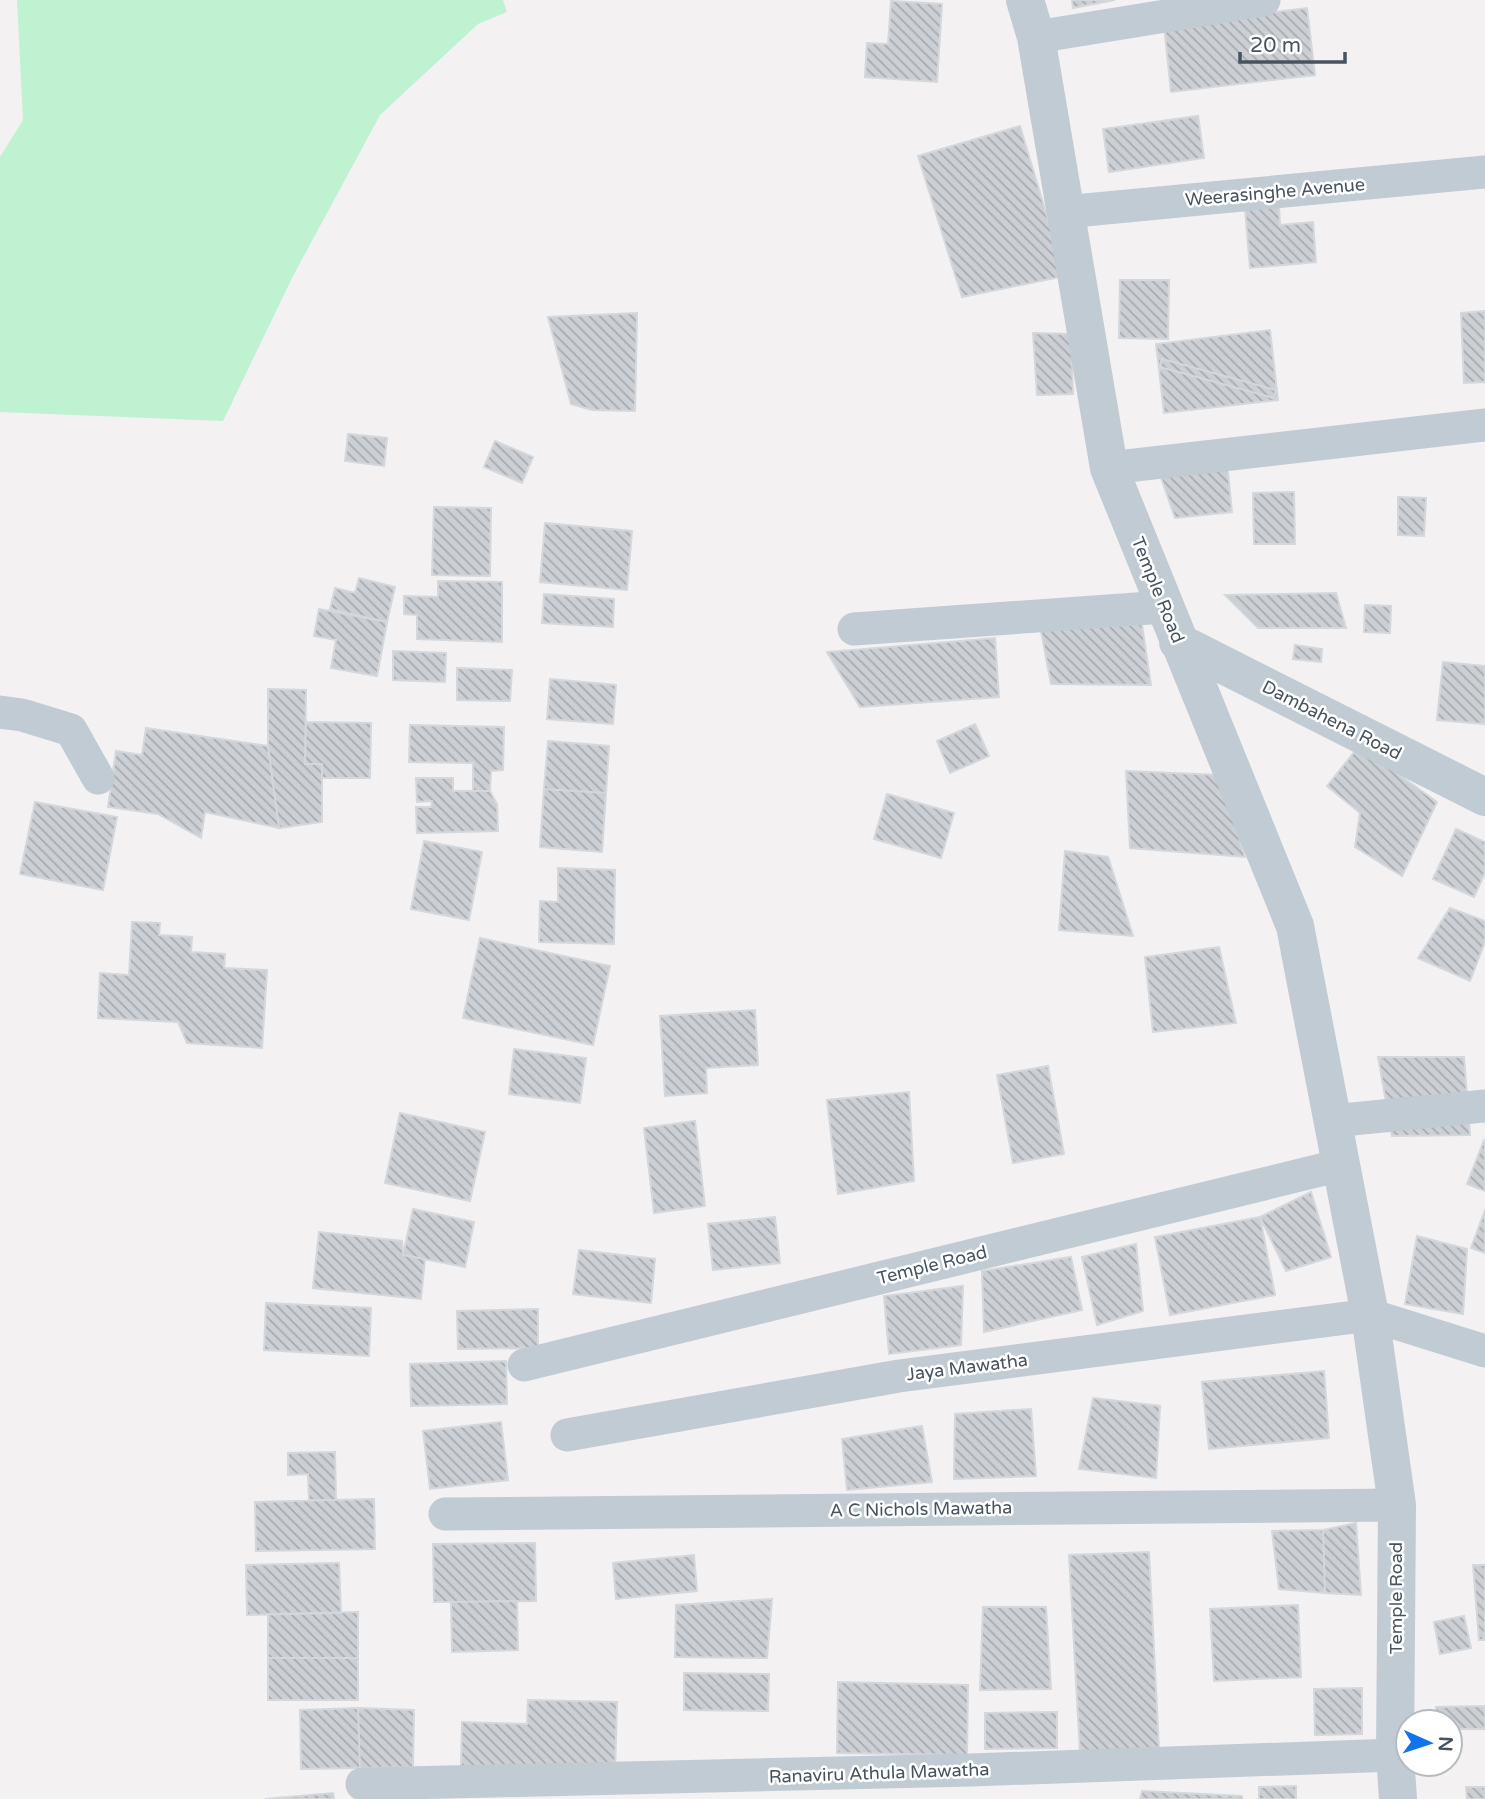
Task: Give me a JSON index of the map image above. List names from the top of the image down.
{
  "streets": {
    "street": [
      "Weerasinghe Avenue",
      "Temple Road",
      "Dambahena Road",
      "Jaya Mawatha",
      "A C Nichols Mawatha",
      "Ranaviru Athula Mawatha"
    ]
  },
  "crossings": [
    ["Weerasinghe Avenue", "Temple Road"],
    ["Temple Road", "Dambahena Road"],
    ["Temple Road", "Jaya Mawatha"],
    ["Temple Road", "A C Nichols Mawatha"]
  ],
  "scale_bar": "20 m",
  "north": "right"
}
